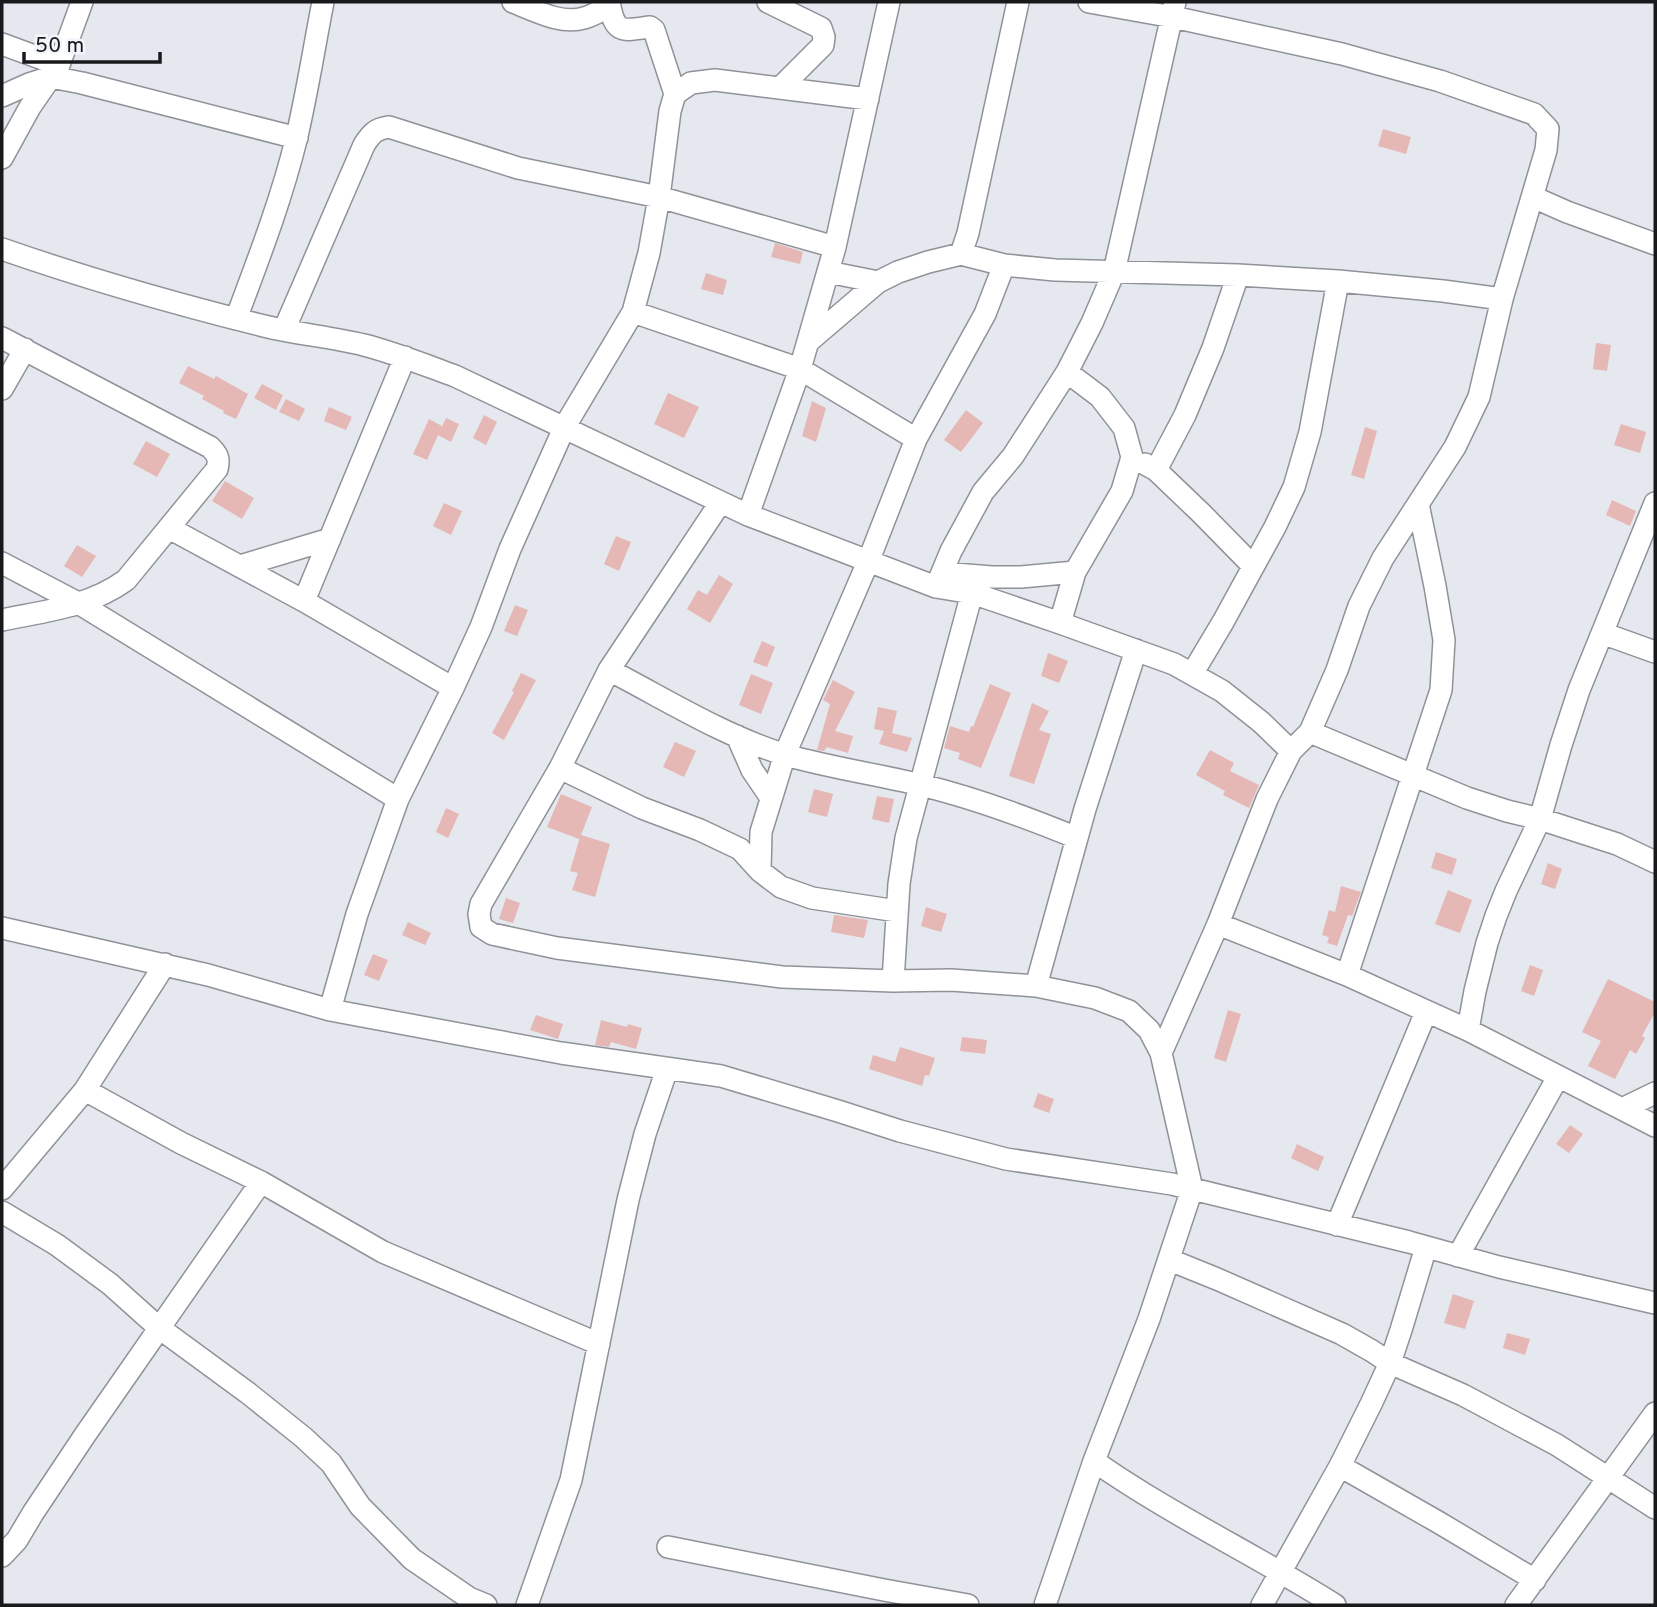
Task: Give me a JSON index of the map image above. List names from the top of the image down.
{
  "scale_bar": "50 m"
}
